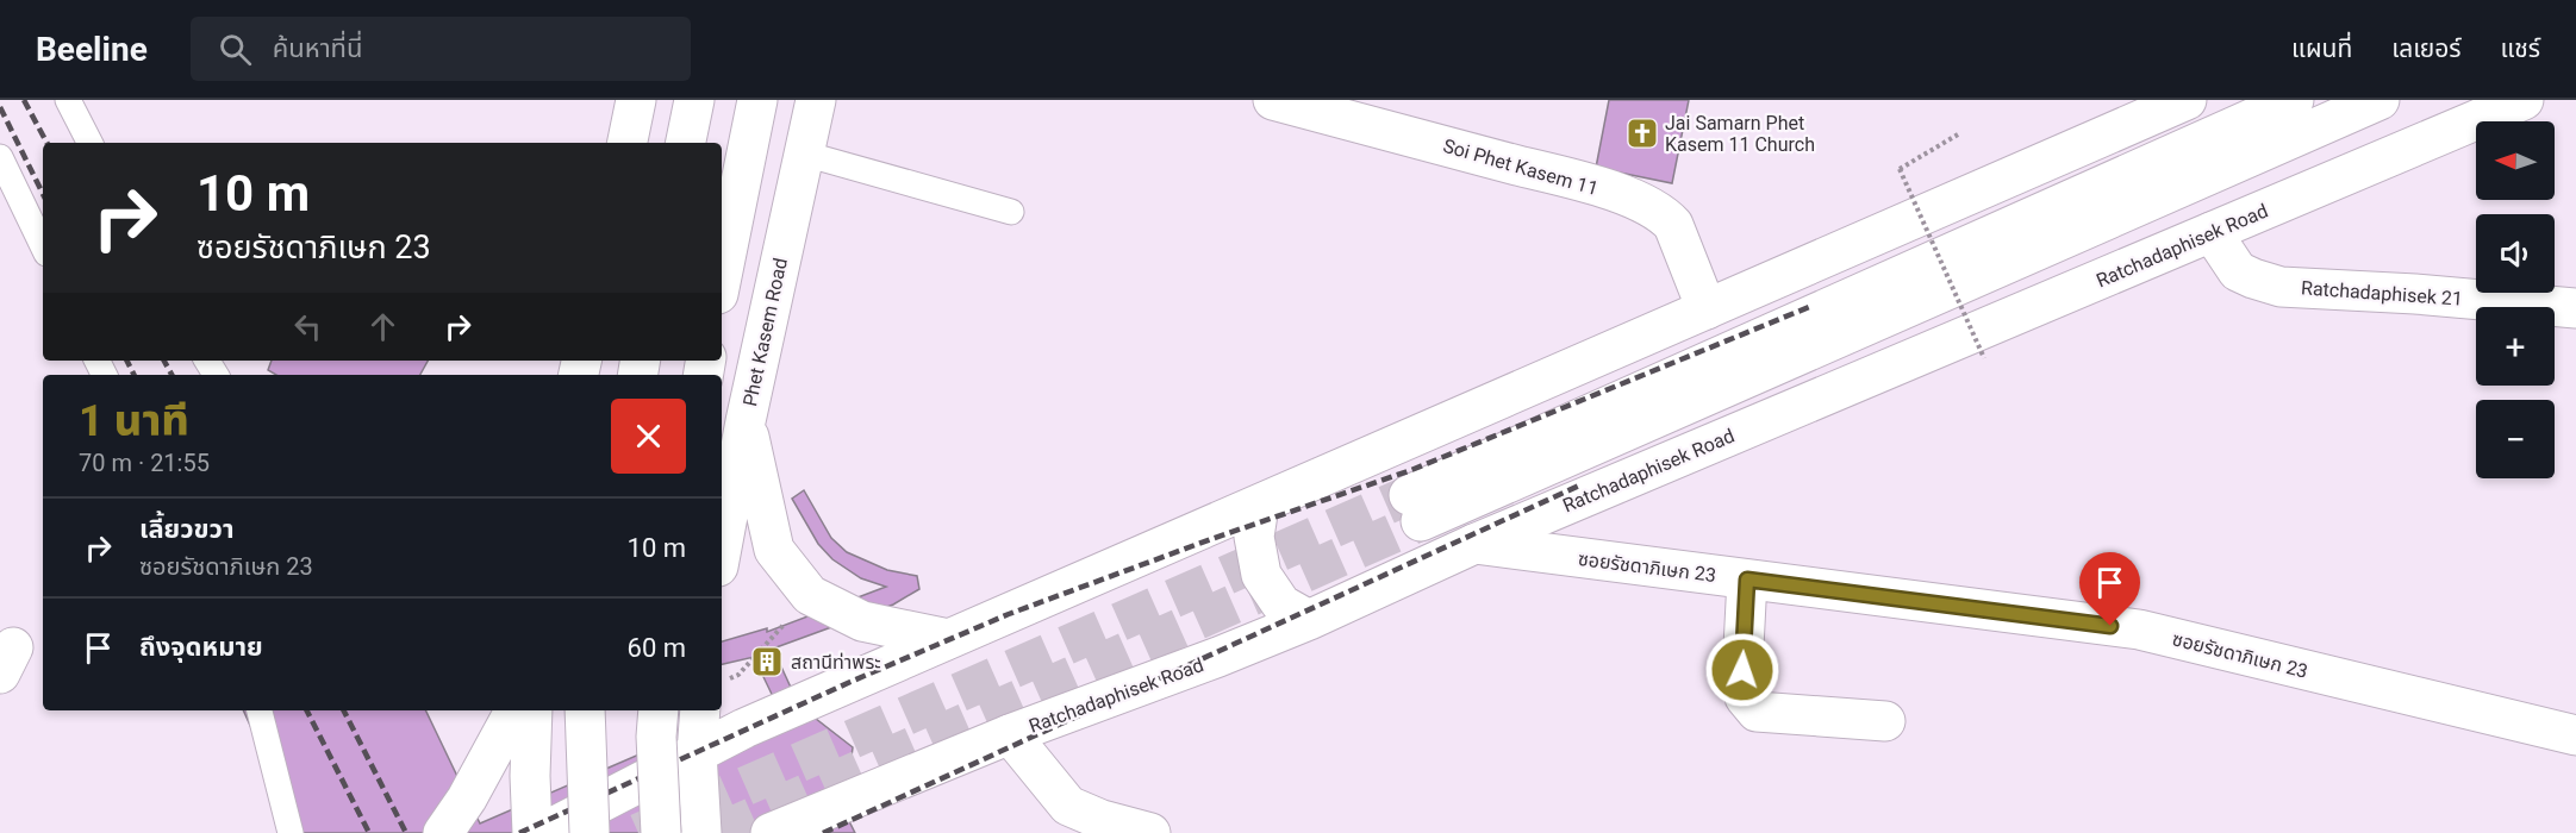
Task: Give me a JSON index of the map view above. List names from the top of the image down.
{
  "streets": {
    "main road": [
      "Soi Phet Kasem 11",
      "Ratchadaphisek Road",
      "Ratchadaphisek 21",
      "Phet Kasem Road",
      "ซอยรัชดาภิเษก 23"
    ]
  },
  "crossings": [
    ["Ratchadaphisek Road", "Ratchadaphisek 21"],
    ["Ratchadaphisek Road", "ซอยรัชดาภิเษก 23"]
  ],
  "places": {
    "church": ["Jai Samarn Phet Kasem 11 Church"],
    "building": ["สถานีท่าพระ"]
  },
  "north": "left",
  "page": {
    "header": "Beeline",
    "search": "ค้นหาที่นี่",
    "nav": ["แผนที่", "เลเยอร์", "แชร์"],
    "map_buttons": ["+", "−"],
    "turn": ["10 m", "ซอยรัชดาภิเษก 23"],
    "heading": ["1 นาที", "70 m · 21:55"],
    "list": [
      {
        "name": "เลี้ยวขวา",
        "note": "ซอยรัชดาภิเษก 23",
        "value": "10 m"
      },
      {
        "name": "ถึงจุดหมาย",
        "value": "60 m"
      }
    ]
  }
}
